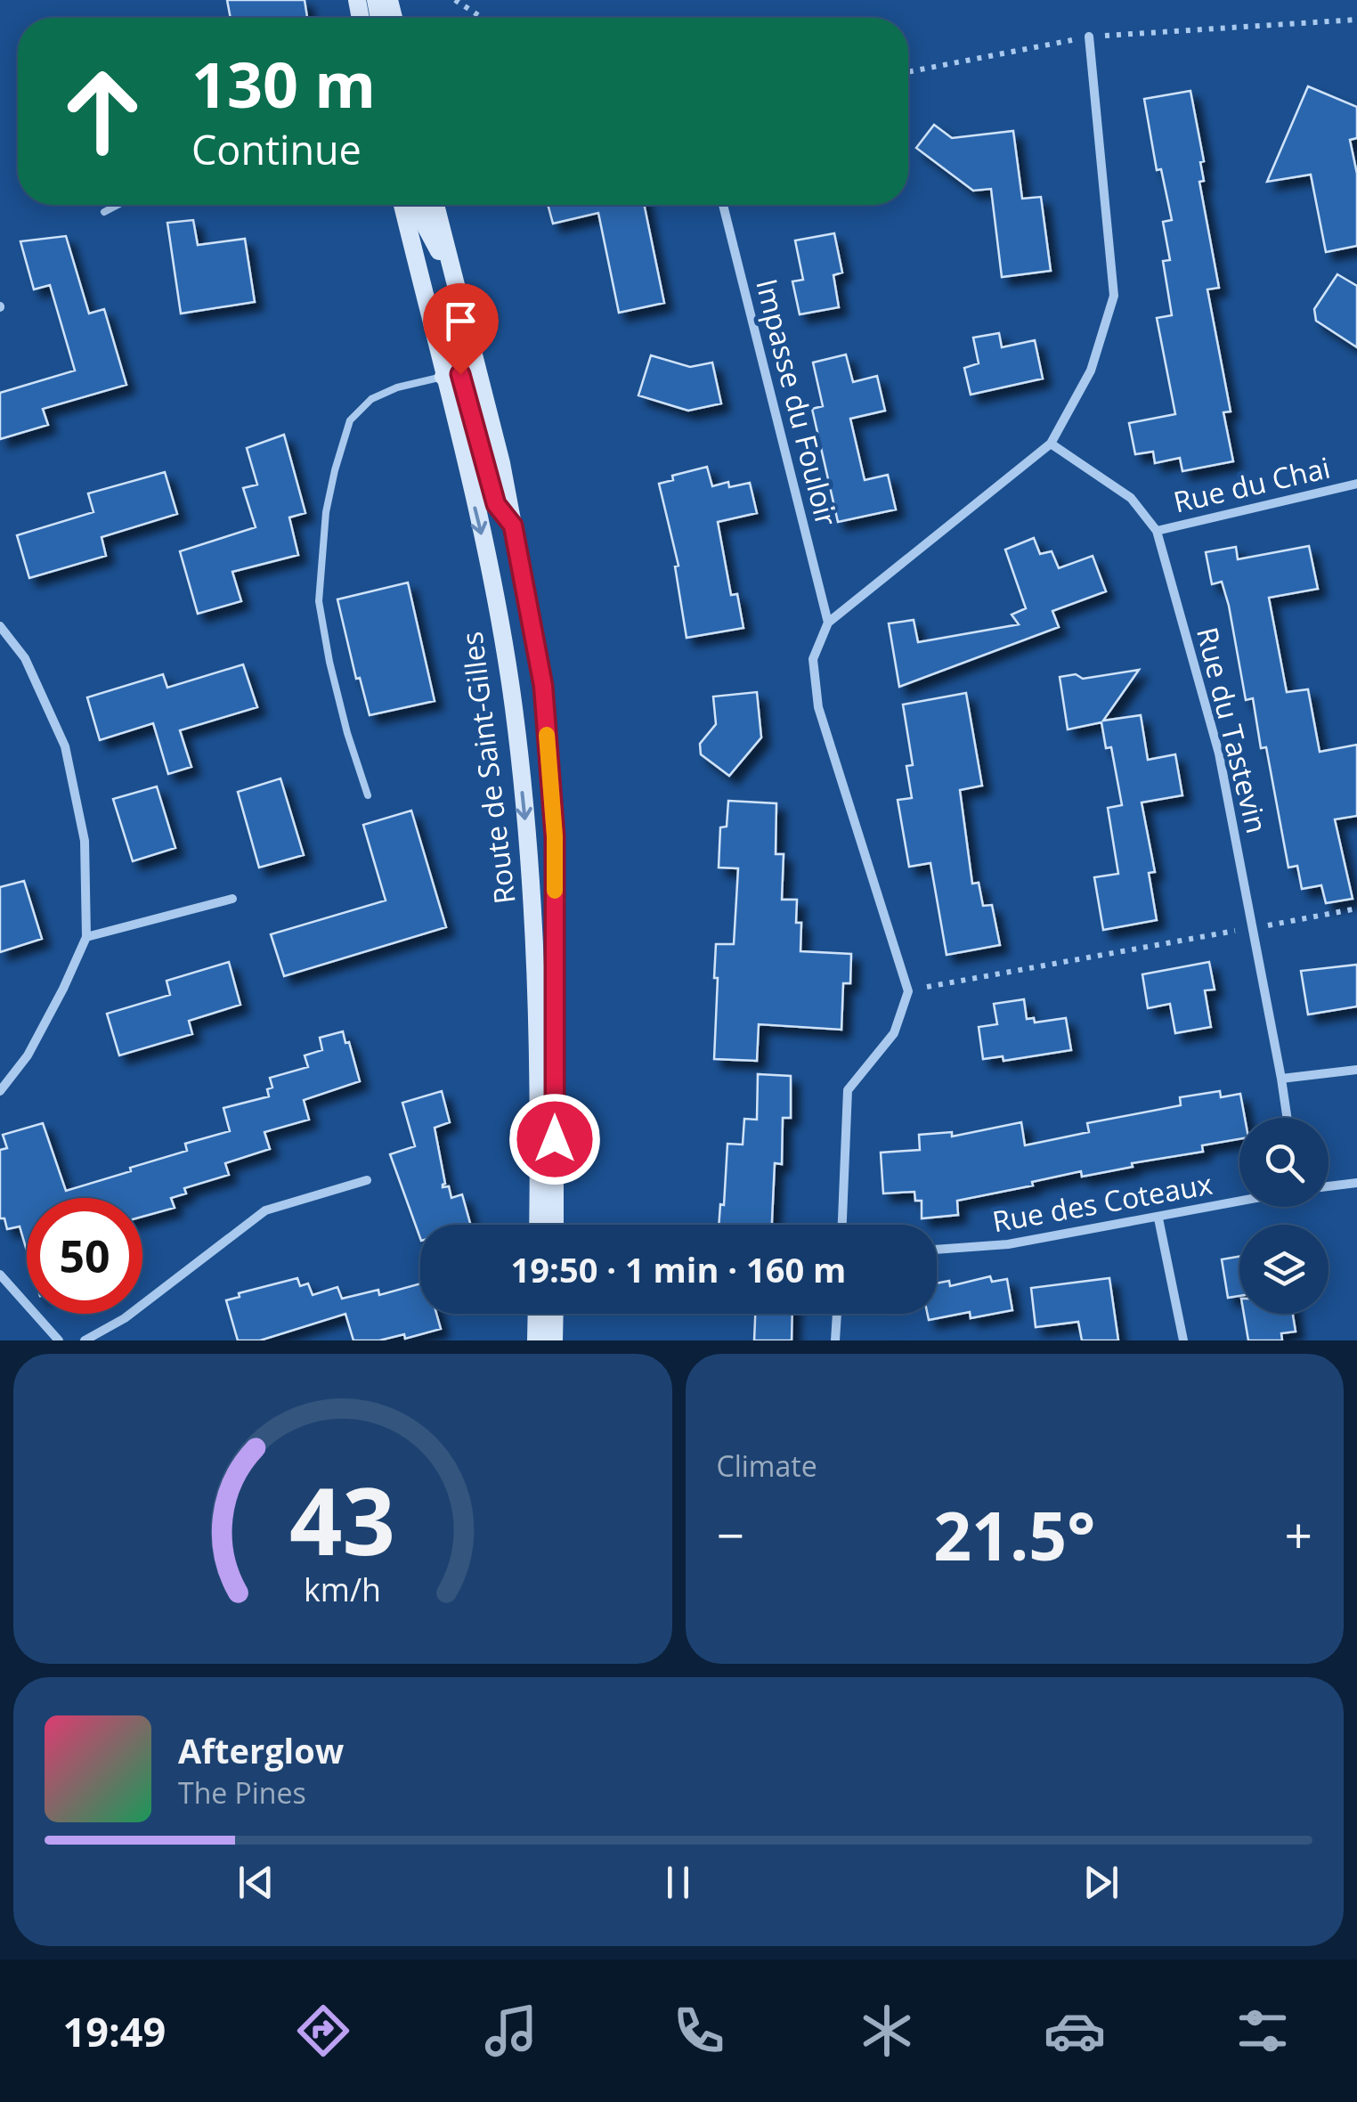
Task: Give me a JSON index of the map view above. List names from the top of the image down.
{
  "streets": {
    "main road": ["Route de Saint-Gilles"],
    "street": [
      "Impasse du Fouloir",
      "Rue du Chai",
      "Rue du Tastevin",
      "Rue des Coteaux"
    ]
  },
  "crossings": [
    ["Rue du Chai", "Rue du Tastevin"]
  ],
  "page": {
    "turn": ["130 m", "Continue"],
    "limit": "50",
    "trip": "19:50 · 1 min · 160 m",
    "tile": "Climate",
    "heat": ["−", "21.5°", "+"],
    "song": ["Afterglow", "The Pines"],
    "tabs": "19:49",
    "gauge": ["43", "km/h"]
  }
}
